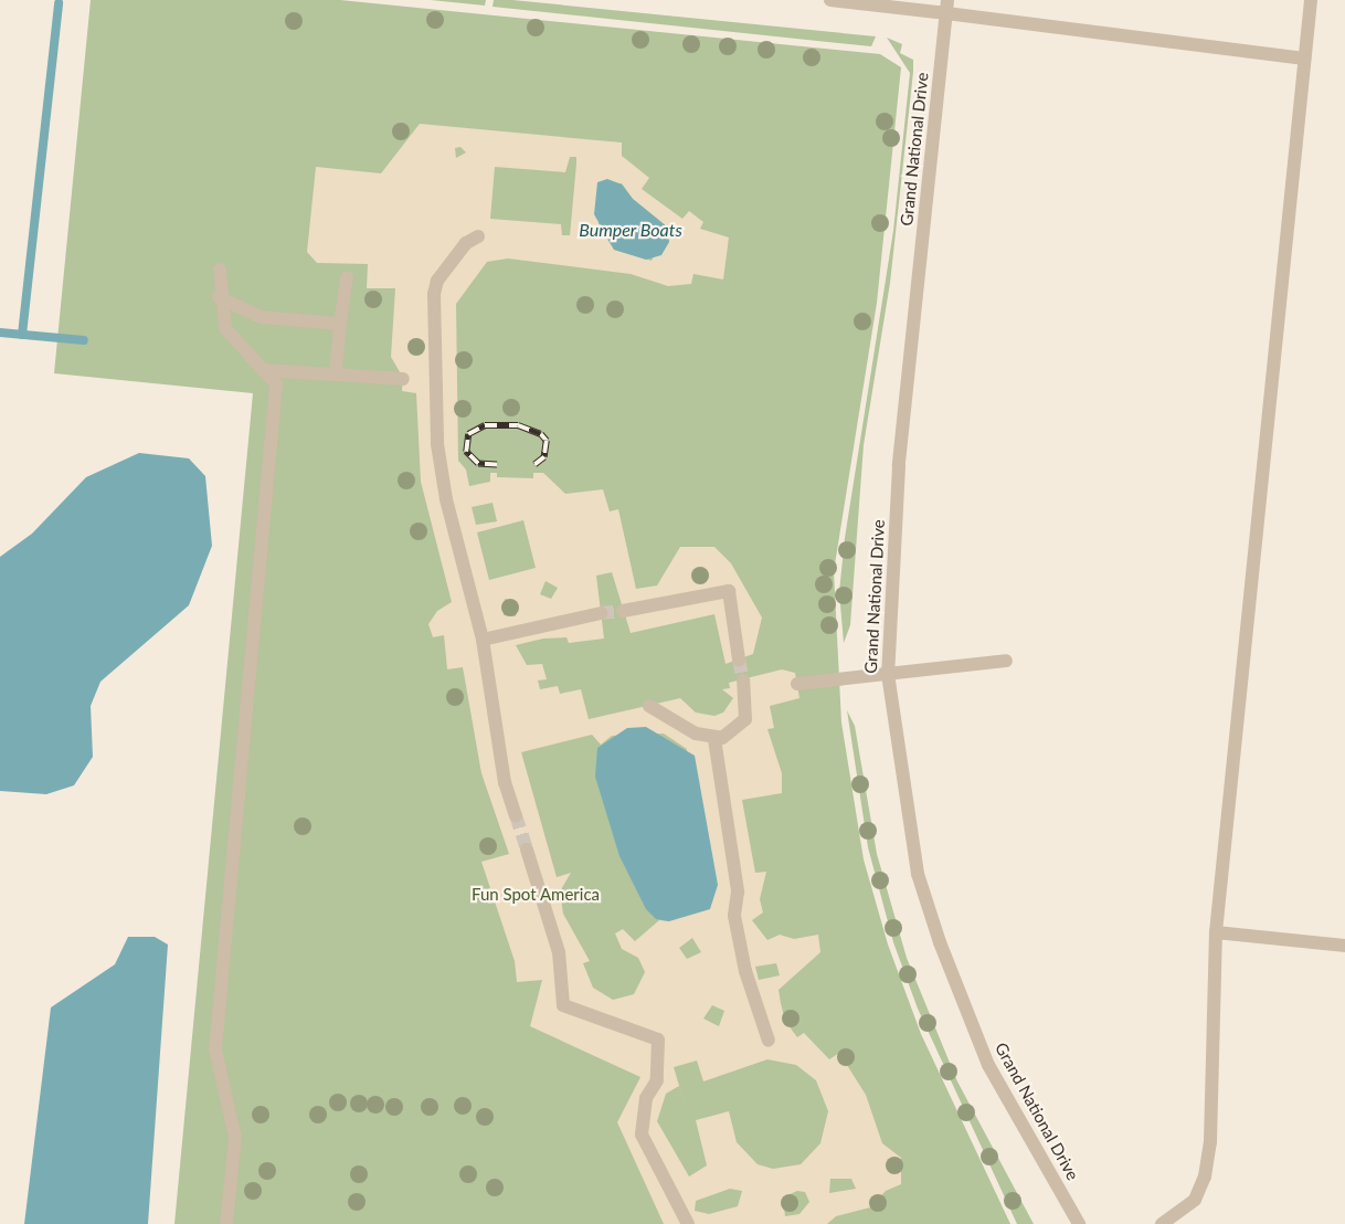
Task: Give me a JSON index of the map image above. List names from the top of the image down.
{
  "streets": {
    "street": ["Grand National Drive"]
  },
  "water": ["Bumper Boats"],
  "parks": ["Fun Spot America"]
}
